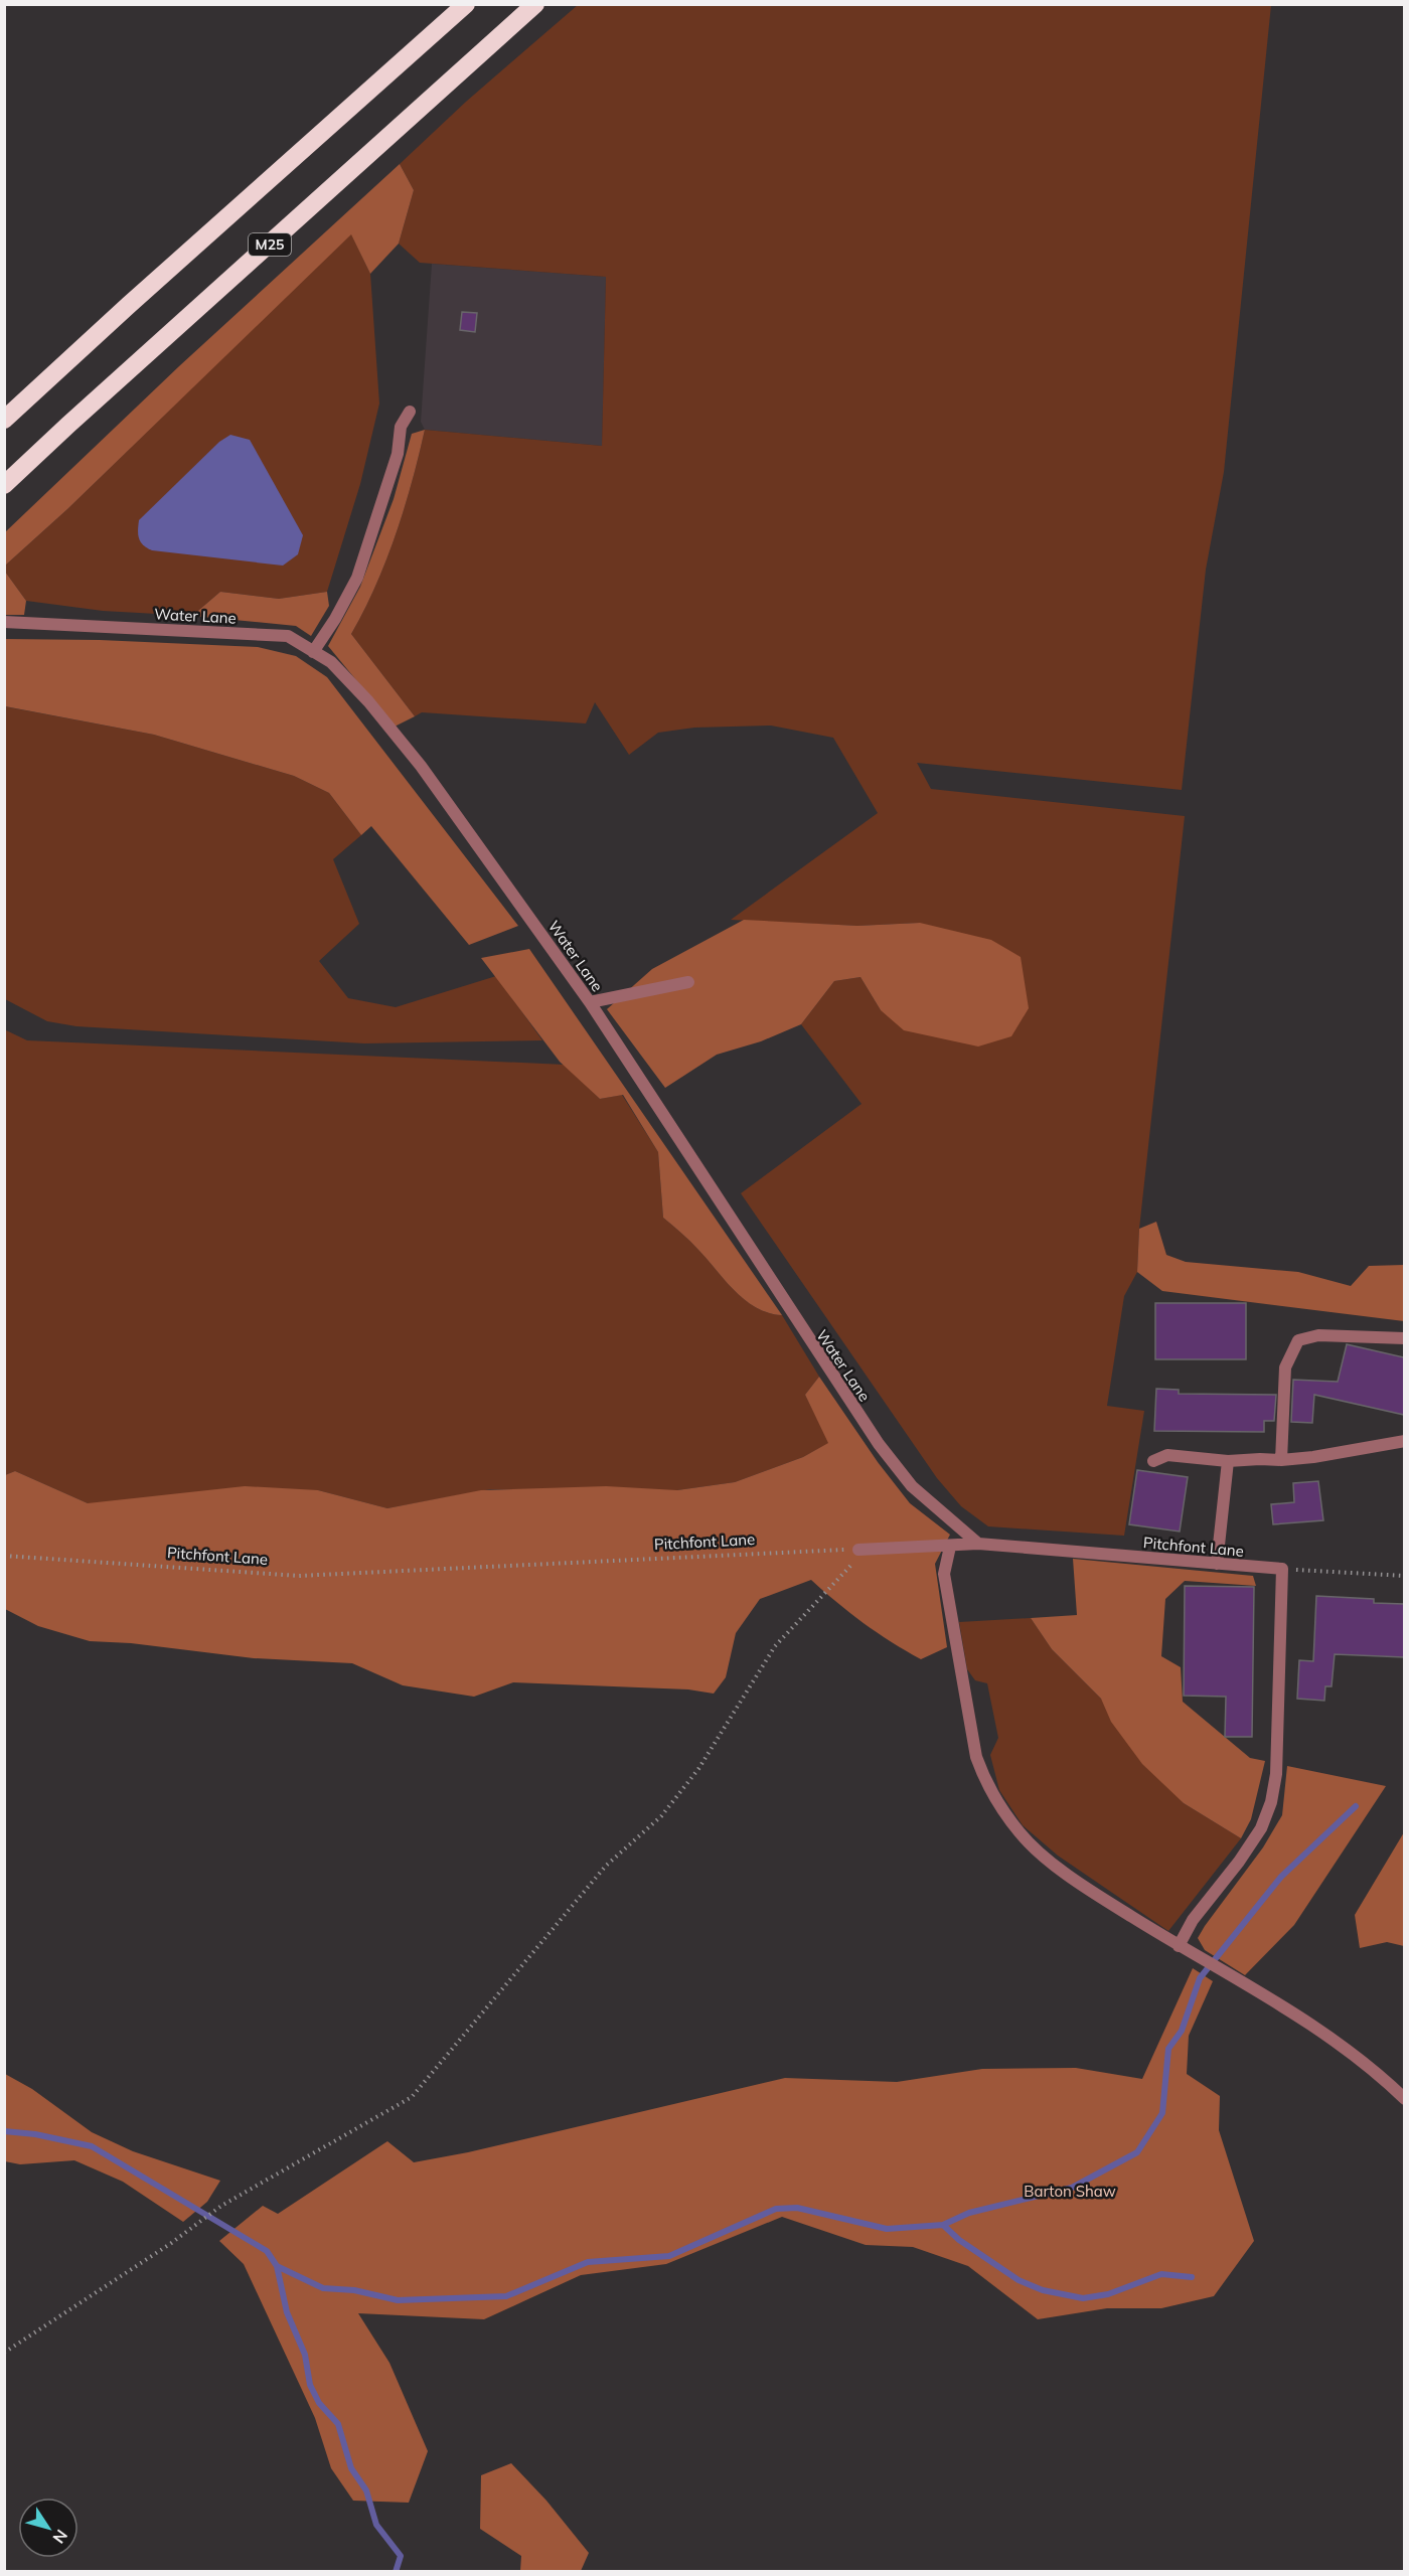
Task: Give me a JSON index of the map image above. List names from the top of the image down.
{
  "streets": {
    "highway": ["M25"],
    "lane": ["Water Lane", "Pitchfont Lane"]
  },
  "crossings": [
    ["Water Lane", "Pitchfont Lane"]
  ],
  "parks": ["Barton Shaw"],
  "north": "bottom right"
}
